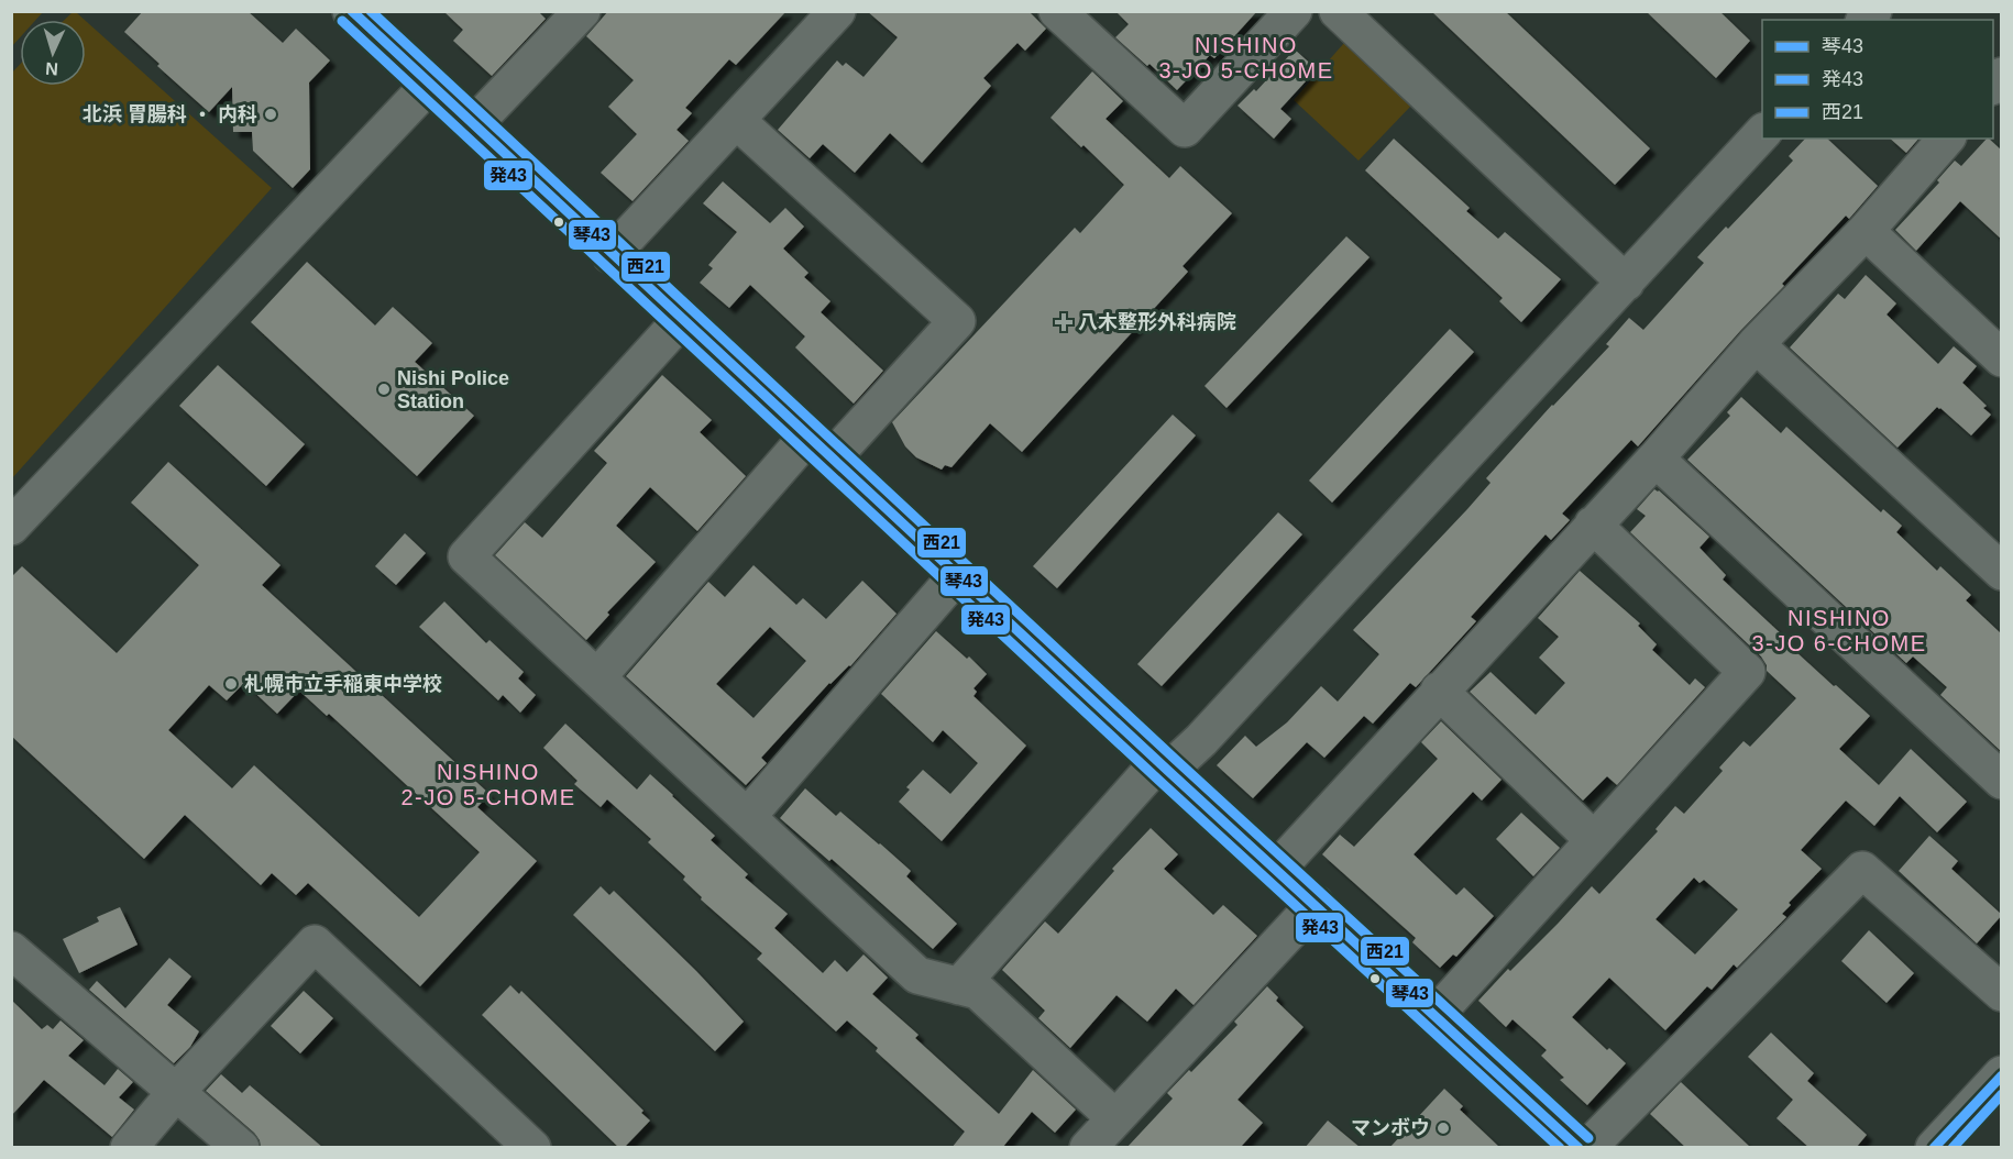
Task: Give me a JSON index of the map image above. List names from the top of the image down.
{
  "districts": ["NISHINO 3-JO 5-CHOME", "NISHINO 3-JO 6-CHOME", "NISHINO 2-JO 5-CHOME"],
  "places": {
    "other": [
      "北浜 胃腸科 ・ 内科",
      "Nishi Police Station",
      "札幌市立手稲東中学校",
      "マンボウ"
    ],
    "health": ["八木整形外科病院"]
  },
  "lines": ["transit line 琴43", "transit line 西21", "transit line 発43"],
  "legend": ["琴43", "発43", "西21"],
  "north": "bottom"
}
